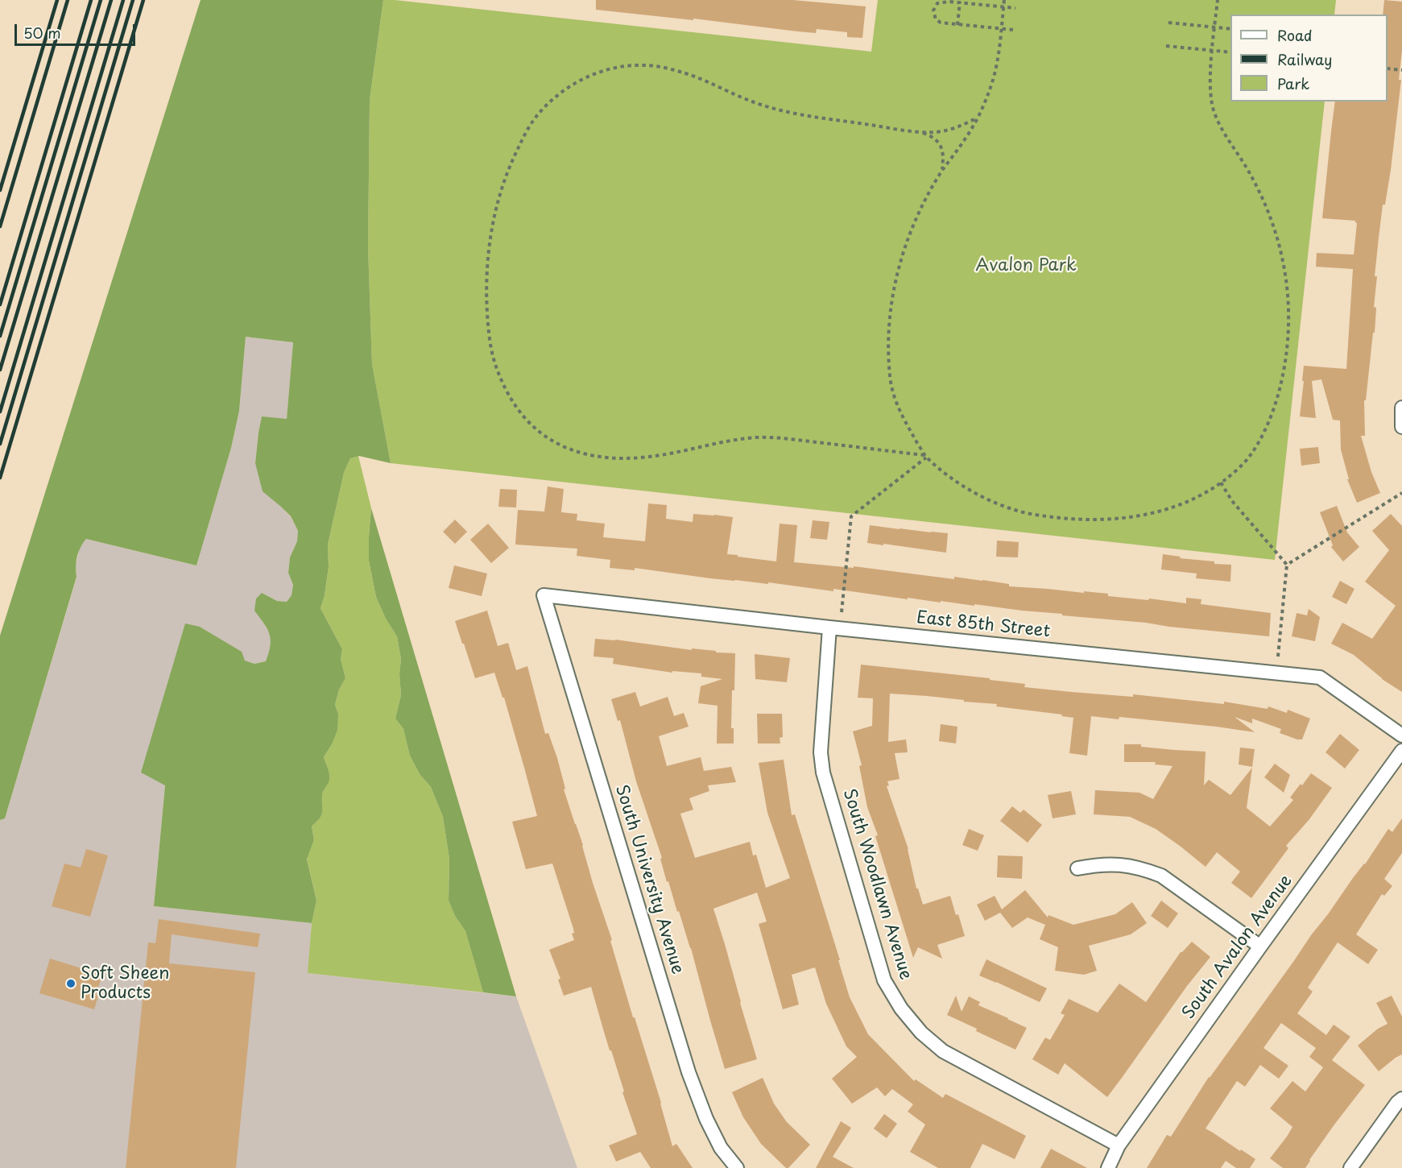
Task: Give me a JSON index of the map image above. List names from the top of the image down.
{
  "streets": {
    "street": [
      "East 85th Street",
      "South University Avenue",
      "South Woodlawn Avenue",
      "South Avalon Avenue"
    ]
  },
  "crossings": [
    ["East 85th Street", "South University Avenue"],
    ["East 85th Street", "South Woodlawn Avenue"],
    ["South Woodlawn Avenue", "South Avalon Avenue"]
  ],
  "parks": ["Avalon Park"],
  "places": ["Soft Sheen Products"],
  "legend": ["Road", "Railway", "Park"],
  "scale_bar": "50 m"
}
